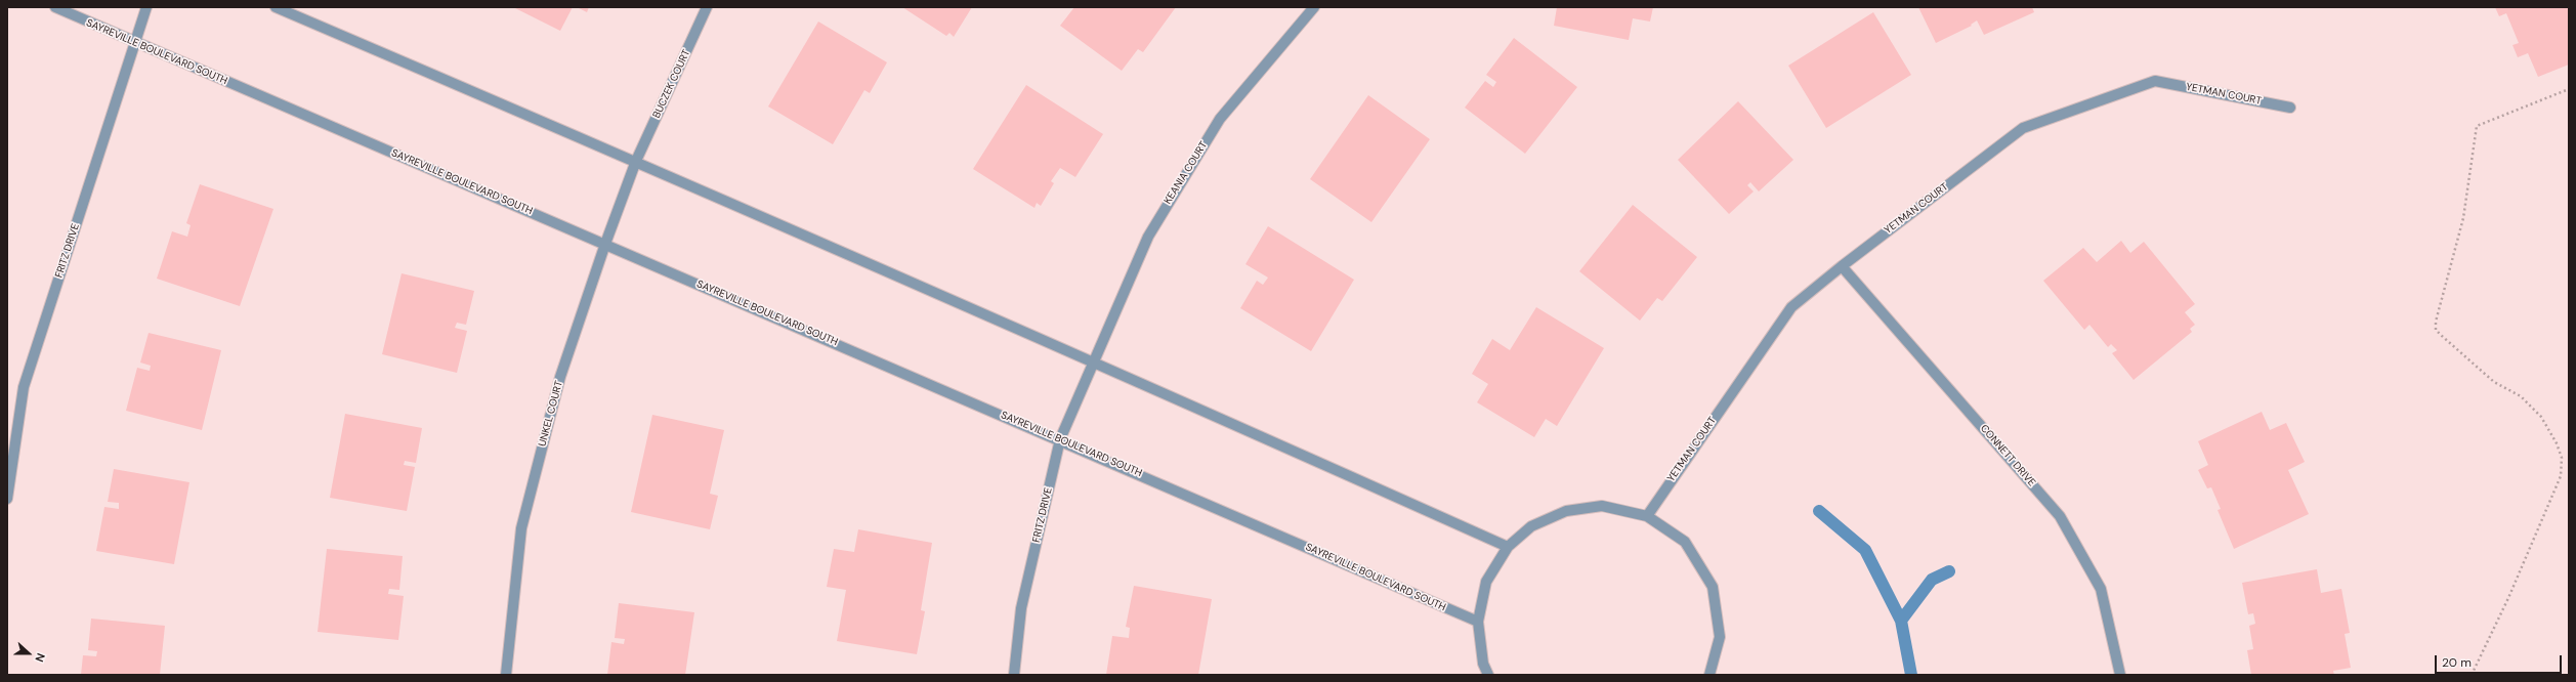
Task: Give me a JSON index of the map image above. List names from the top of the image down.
{
  "streets": {
    "street": [
      "SAYREVILLE BOULEVARD SOUTH",
      "BUCZEK COURT",
      "YETMAN COURT",
      "KEANIA COURT",
      "FRITZ DRIVE",
      "UNKEL COURT",
      "CONNETT DRIVE"
    ]
  },
  "crossings": [
    ["SAYREVILLE BOULEVARD SOUTH", "FRITZ DRIVE"],
    ["SAYREVILLE BOULEVARD SOUTH", "UNKEL COURT"],
    ["BUCZEK COURT", "UNKEL COURT"],
    ["YETMAN COURT", "CONNETT DRIVE"],
    ["KEANIA COURT", "FRITZ DRIVE"]
  ],
  "scale_bar": "20 m",
  "north": "right"
}
